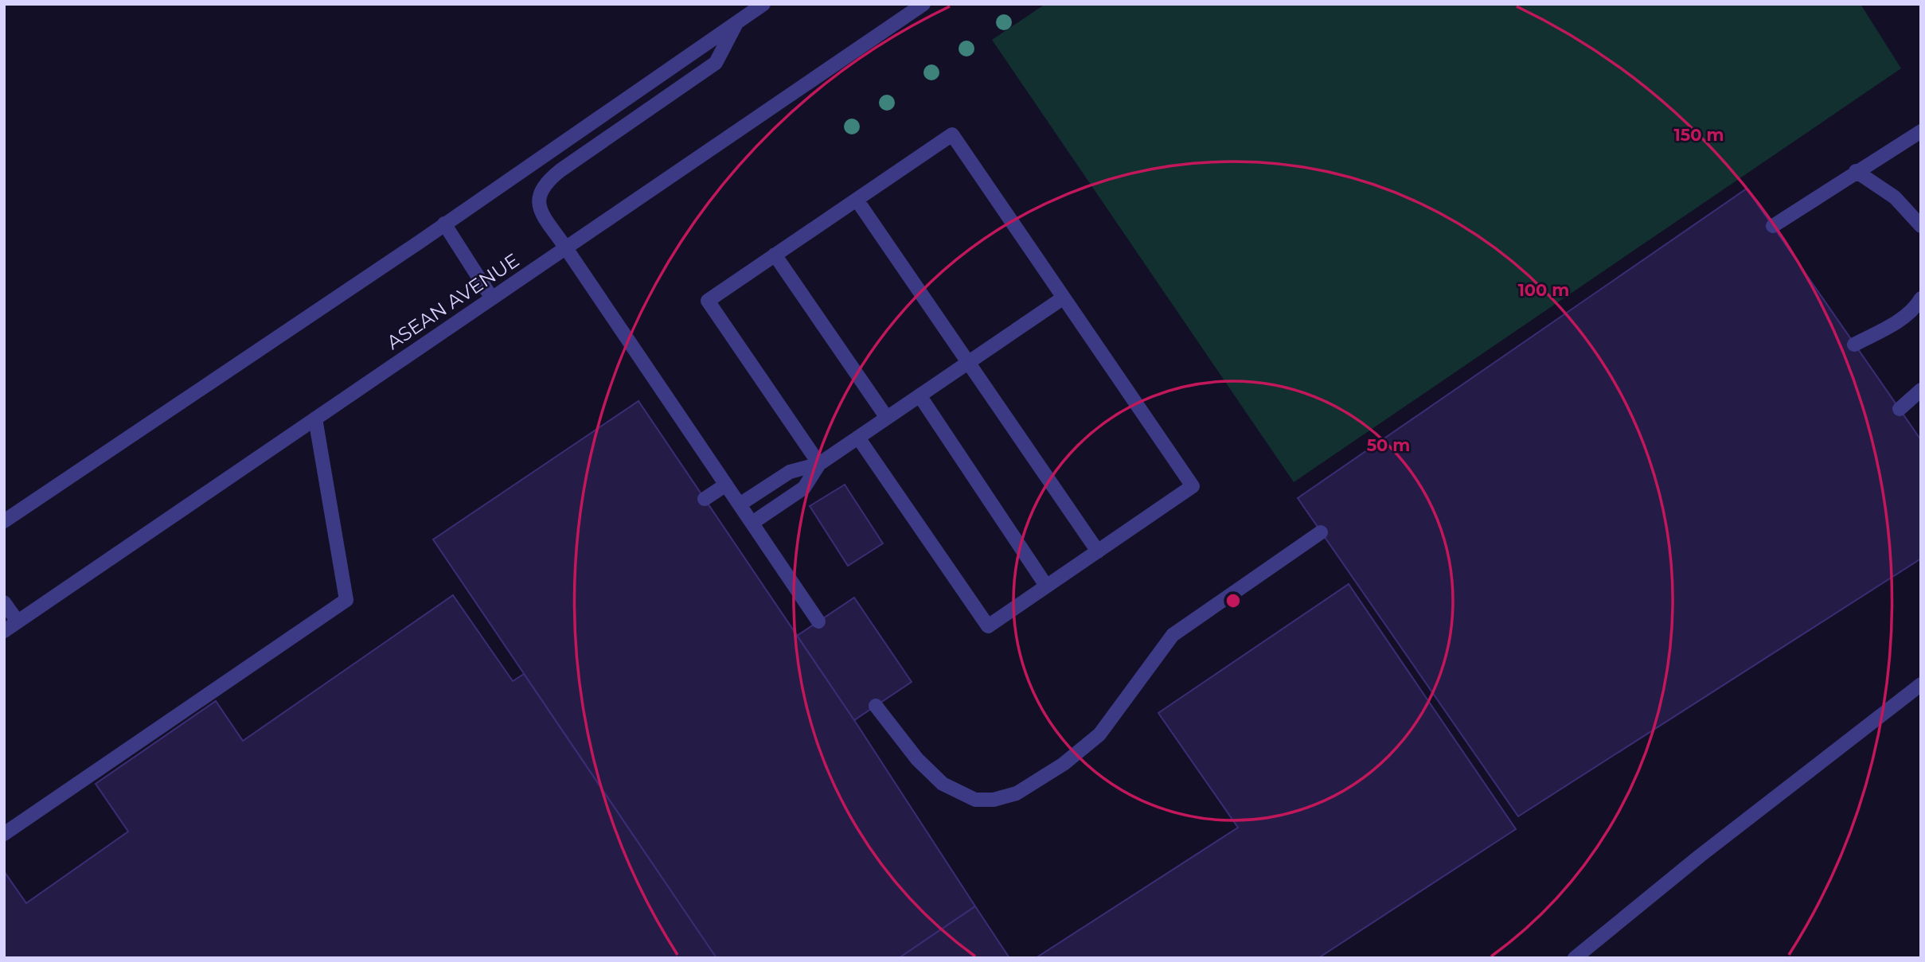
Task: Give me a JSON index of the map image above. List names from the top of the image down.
{
  "streets": {
    "street": ["ASEAN AVENUE"]
  },
  "rings": ["150 m", "100 m", "50 m"]
}
